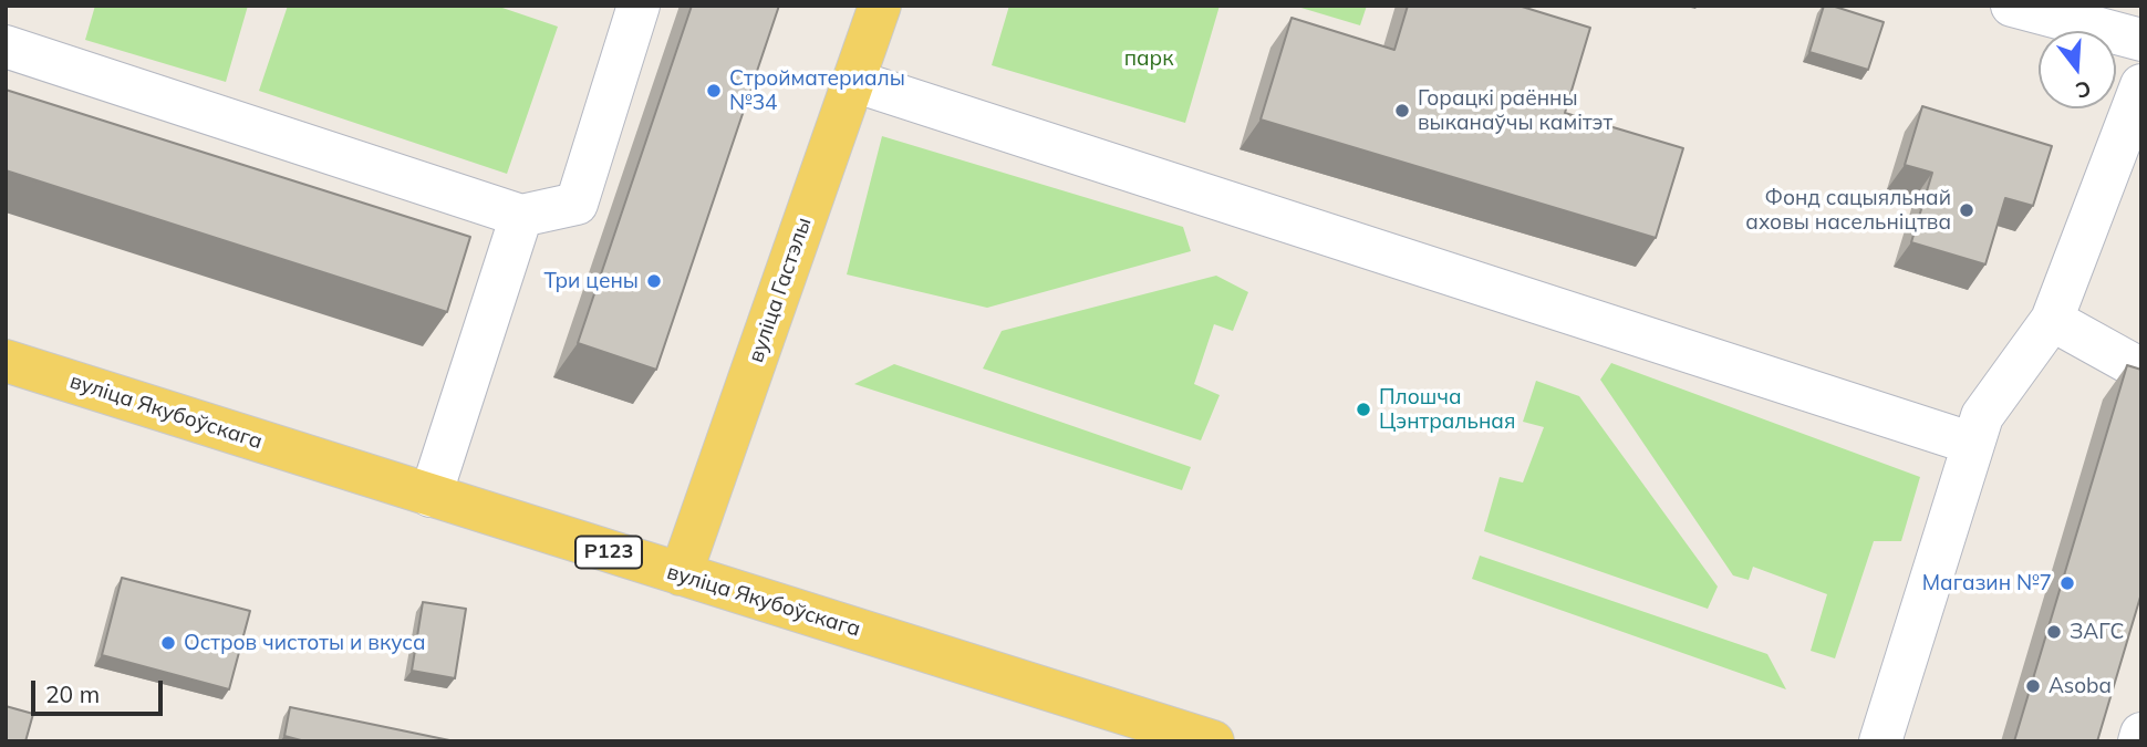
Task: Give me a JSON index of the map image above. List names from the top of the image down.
{
  "streets": {
    "main road": ["вуліца Гастэлы", "вуліца Якубоўскага", "Р123"]
  },
  "crossings": [
    ["вуліца Гастэлы", "вуліца Якубоўскага"]
  ],
  "parks": ["парк"],
  "places": [
    "Стройматериалы №34",
    "Горацкі раённы выканаўчы камітэт",
    "Фонд сацыяльнай аховы насельніцтва",
    "Три цены",
    "Плошча Цэнтральная",
    "Магазин №7",
    "ЗАГС",
    "Остров чистоты и вкуса",
    "Asoba"
  ],
  "scale_bar": "20 m",
  "north": "bottom"
}
